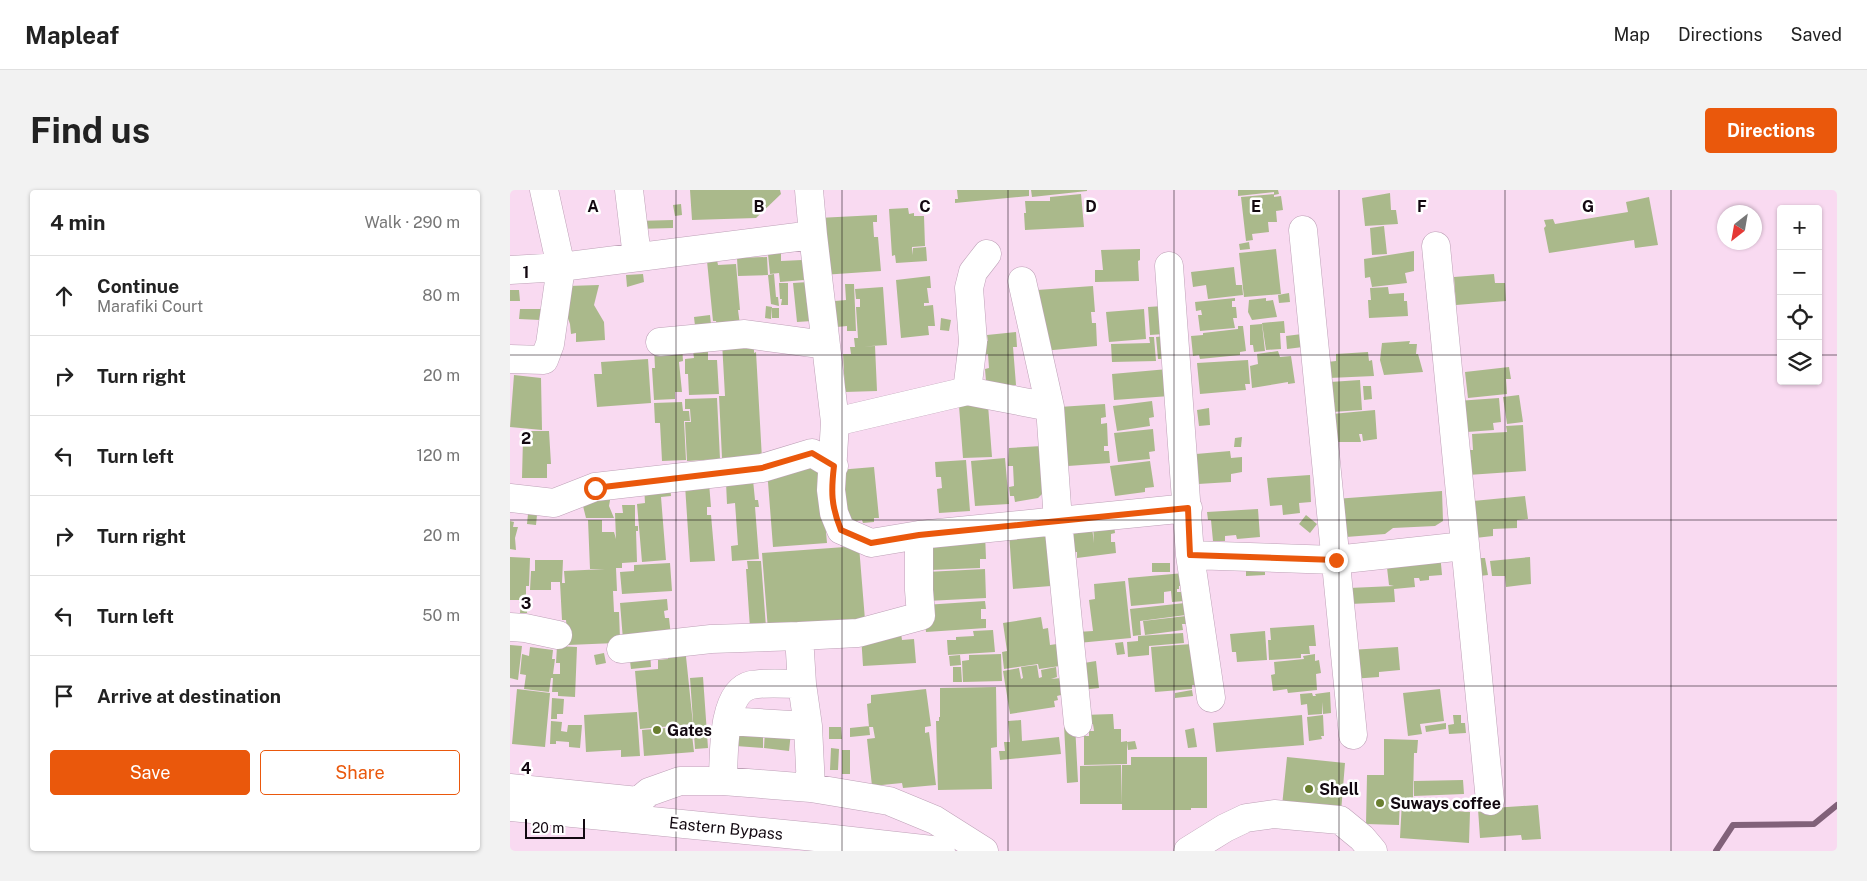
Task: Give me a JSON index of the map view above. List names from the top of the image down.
{
  "streets": {
    "street": ["Eastern Bypass"]
  },
  "places": ["Gates", "Shell", "Suways coffee"],
  "scale_bar": "20 m",
  "north": "bottom left",
  "page": {
    "header": "Mapleaf",
    "nav": ["Map", "Directions", "Saved"],
    "buttons": [
      "Directions",
      ["Save", "Share"]
    ],
    "title": "Find us",
    "heading": ["4 min", "Walk · 290 m"],
    "map_buttons": ["+", "−"],
    "list": [
      ["Continue", "Marafiki Court", "80 m"],
      ["Turn right", "20 m"],
      ["Turn left", "120 m"],
      ["Turn right", "20 m"],
      ["Turn left", "50 m"],
      "Arrive at destination"
    ],
    "scale": "20 m"
  },
  "grid": {
    "columns": [
      "A",
      "B",
      "C",
      "D",
      "E",
      "F",
      "G"
    ],
    "rows": [
      "1",
      "2",
      "3",
      "4"
    ]
  }
}
